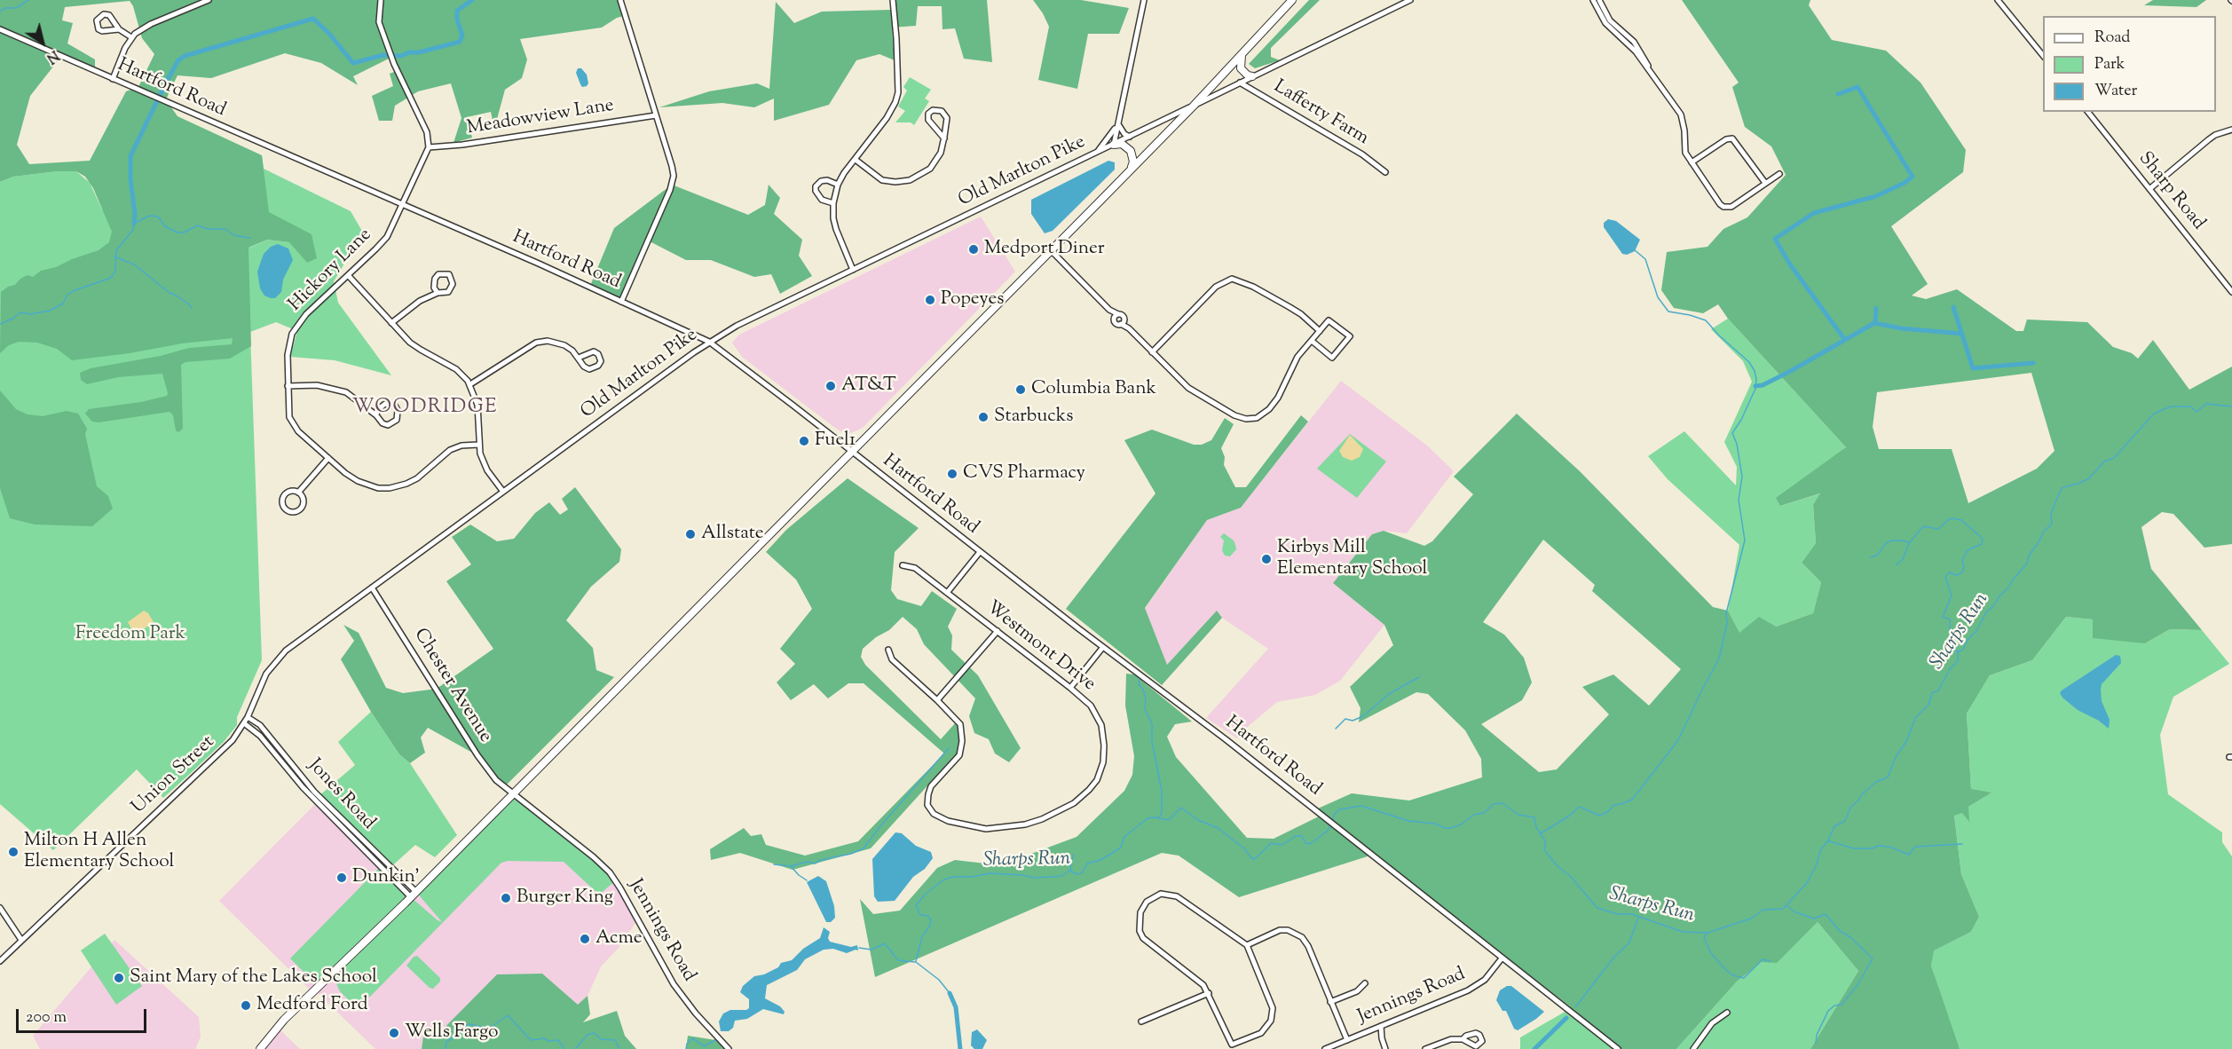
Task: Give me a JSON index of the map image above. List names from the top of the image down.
{
  "streets": {
    "street": [
      "Hartford Road",
      "Lafferty Farm",
      "Meadowview Lane",
      "Old Marlton Pike",
      "Sharp Road",
      "Hickory Lane",
      "Westmont Drive",
      "Chester Avenue",
      "Union Street",
      "Jones Road",
      "Jennings Road"
    ]
  },
  "crossings": [
    ["Hartford Road", "Old Marlton Pike"],
    ["Hartford Road", "Hickory Lane"],
    ["Hartford Road", "Jennings Road"],
    ["Lafferty Farm", "Old Marlton Pike"],
    ["Meadowview Lane", "Hickory Lane"],
    ["Old Marlton Pike", "Chester Avenue"],
    ["Old Marlton Pike", "Union Street"],
    ["Old Marlton Pike", "Jones Road"],
    ["Chester Avenue", "Jennings Road"],
    ["Union Street", "Jones Road"]
  ],
  "districts": ["WOODRIDGE"],
  "water": ["Sharps Run"],
  "parks": ["Freedom Park"],
  "places": [
    "Medport Diner",
    "Popeyes",
    "AT&T",
    "Columbia Bank",
    "Starbucks",
    "Fuel1",
    "CVS Pharmacy",
    "Allstate",
    "Kirbys Mill Elementary School",
    "Milton H Allen Elementary School",
    "Dunkin'",
    "Burger King",
    "Acme",
    "Saint Mary of the Lakes School",
    "Medford Ford",
    "Wells Fargo"
  ],
  "legend": ["Road", "Park", "Water"],
  "scale_bar": "200 m",
  "north": "bottom right"
}
